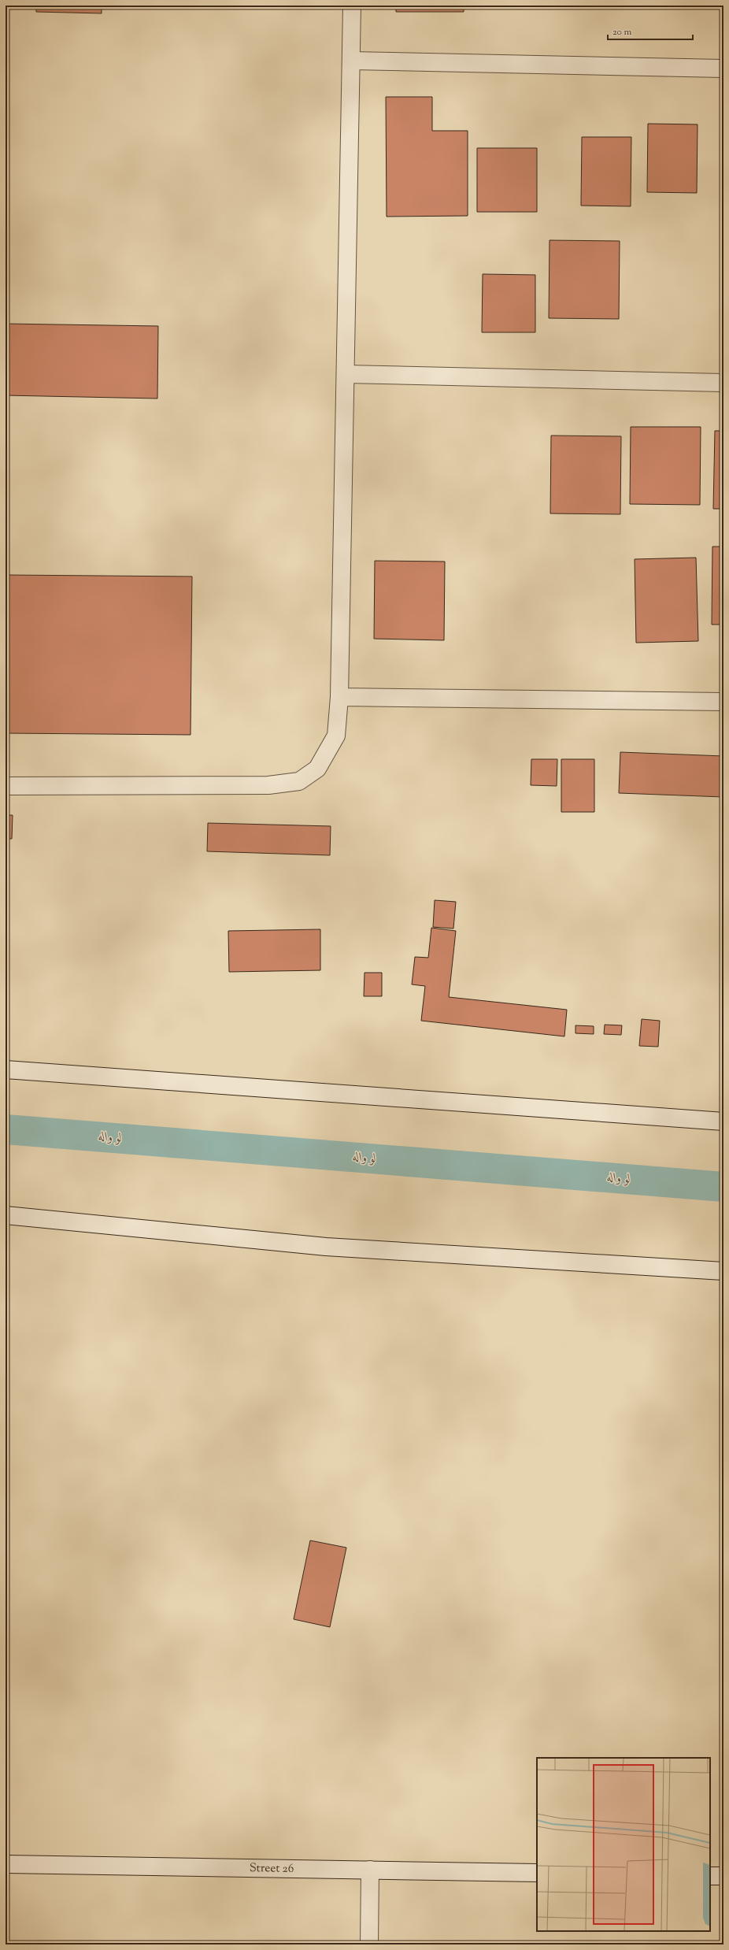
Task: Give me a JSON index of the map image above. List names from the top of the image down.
{
  "streets": {
    "street": ["Street 26"]
  },
  "water": ["لو واله"],
  "scale_bar": "20 m"
}
